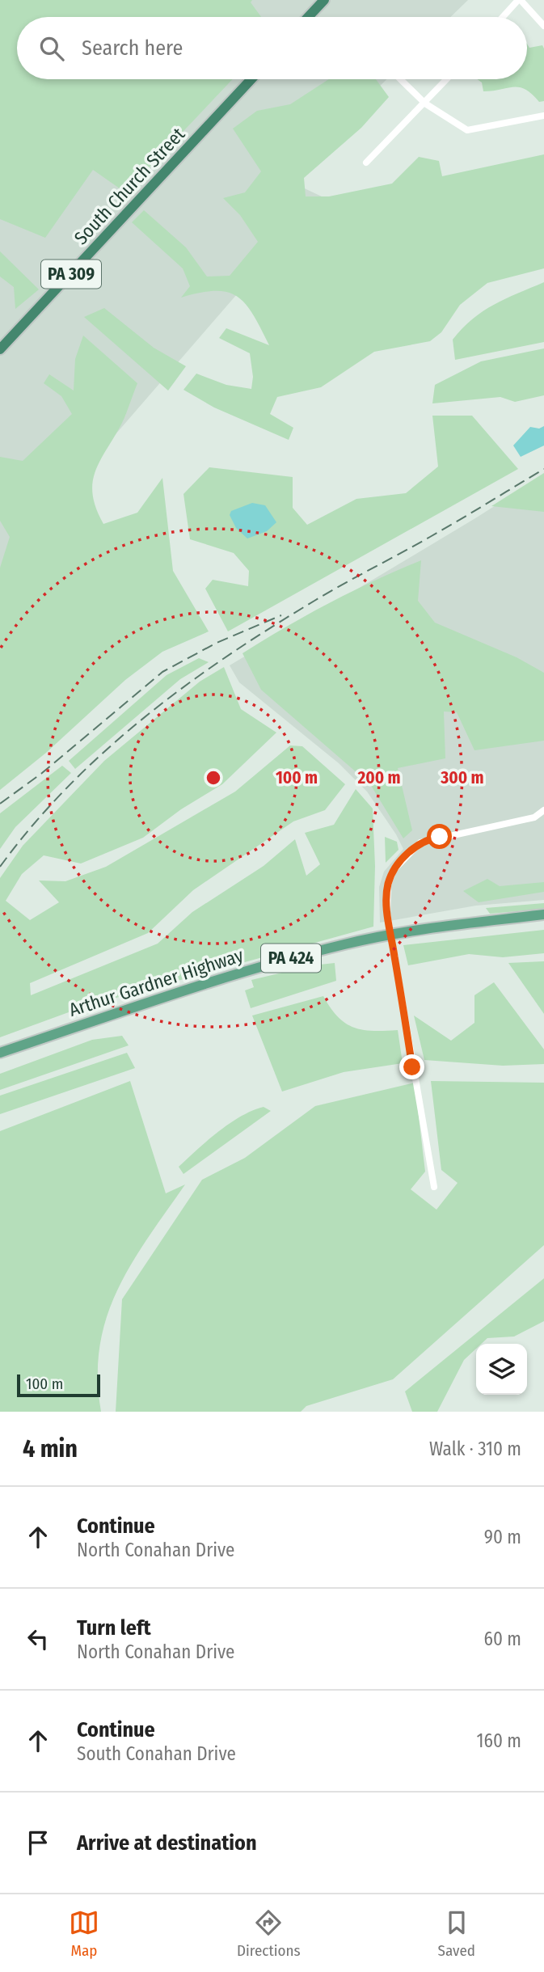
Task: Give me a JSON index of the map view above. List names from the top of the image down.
{
  "streets": {
    "highway": ["South Church Street", "PA 309"],
    "main road": ["PA 424", "Arthur Gardner Highway"]
  },
  "scale_bar": "100 m",
  "page": {
    "search": "Search here",
    "scale": "100 m",
    "heading": ["4 min", "Walk · 310 m"],
    "list": [
      ["Continue", "North Conahan Drive", "90 m"],
      ["Turn left", "North Conahan Drive", "60 m"],
      ["Continue", "South Conahan Drive", "160 m"],
      "Arrive at destination"
    ],
    "nav": ["Map", "Directions", "Saved"]
  },
  "rings": ["100 m", "200 m", "300 m"]
}
